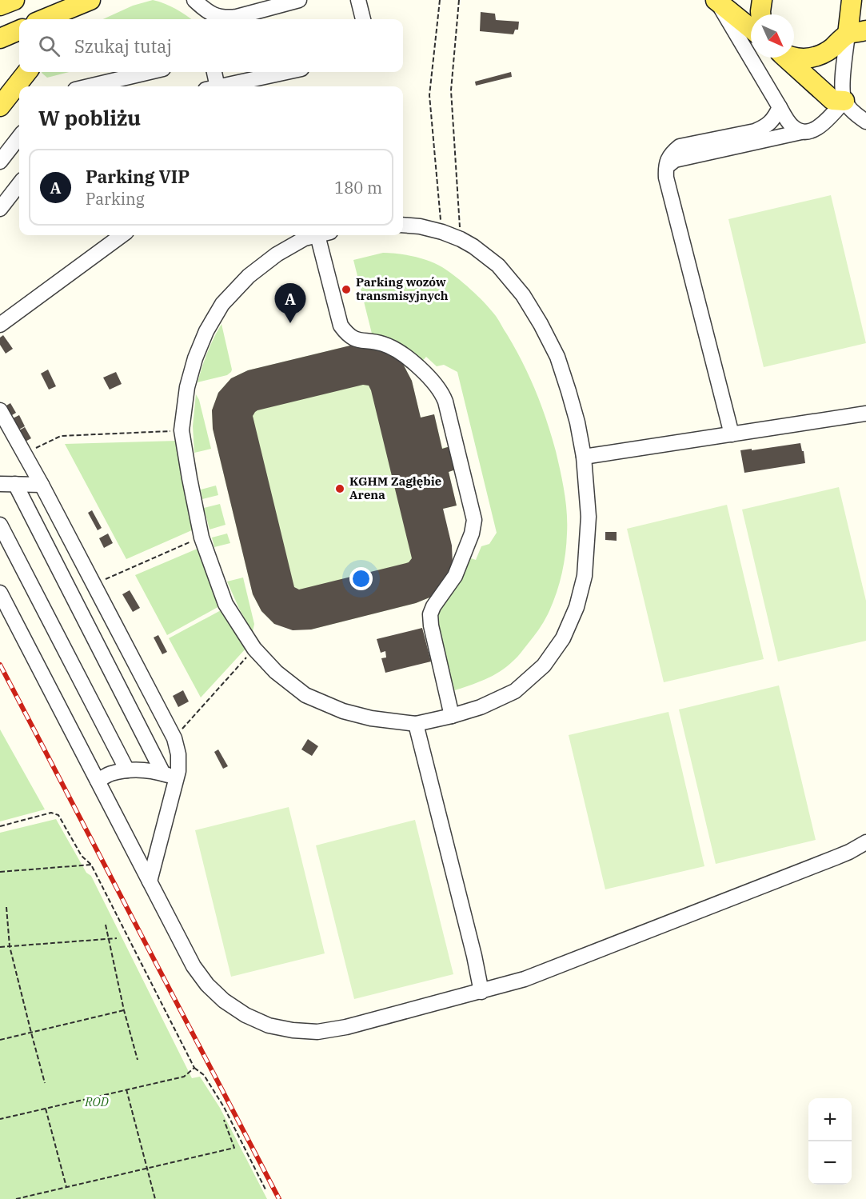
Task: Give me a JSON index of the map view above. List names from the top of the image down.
{
  "parks": ["ROD"],
  "places": ["Parking wozów transmisyjnych", "KGHM Zagłębie Arena"],
  "north": "bottom right",
  "page": {
    "search": "Szukaj tutaj",
    "heading": "W pobliżu",
    "list": [
      {
        "mark": "A",
        "name": "Parking VIP",
        "note": "Parking",
        "value": "180 m"
      }
    ],
    "pins": "A",
    "map_buttons": ["+", "−"]
  }
}
